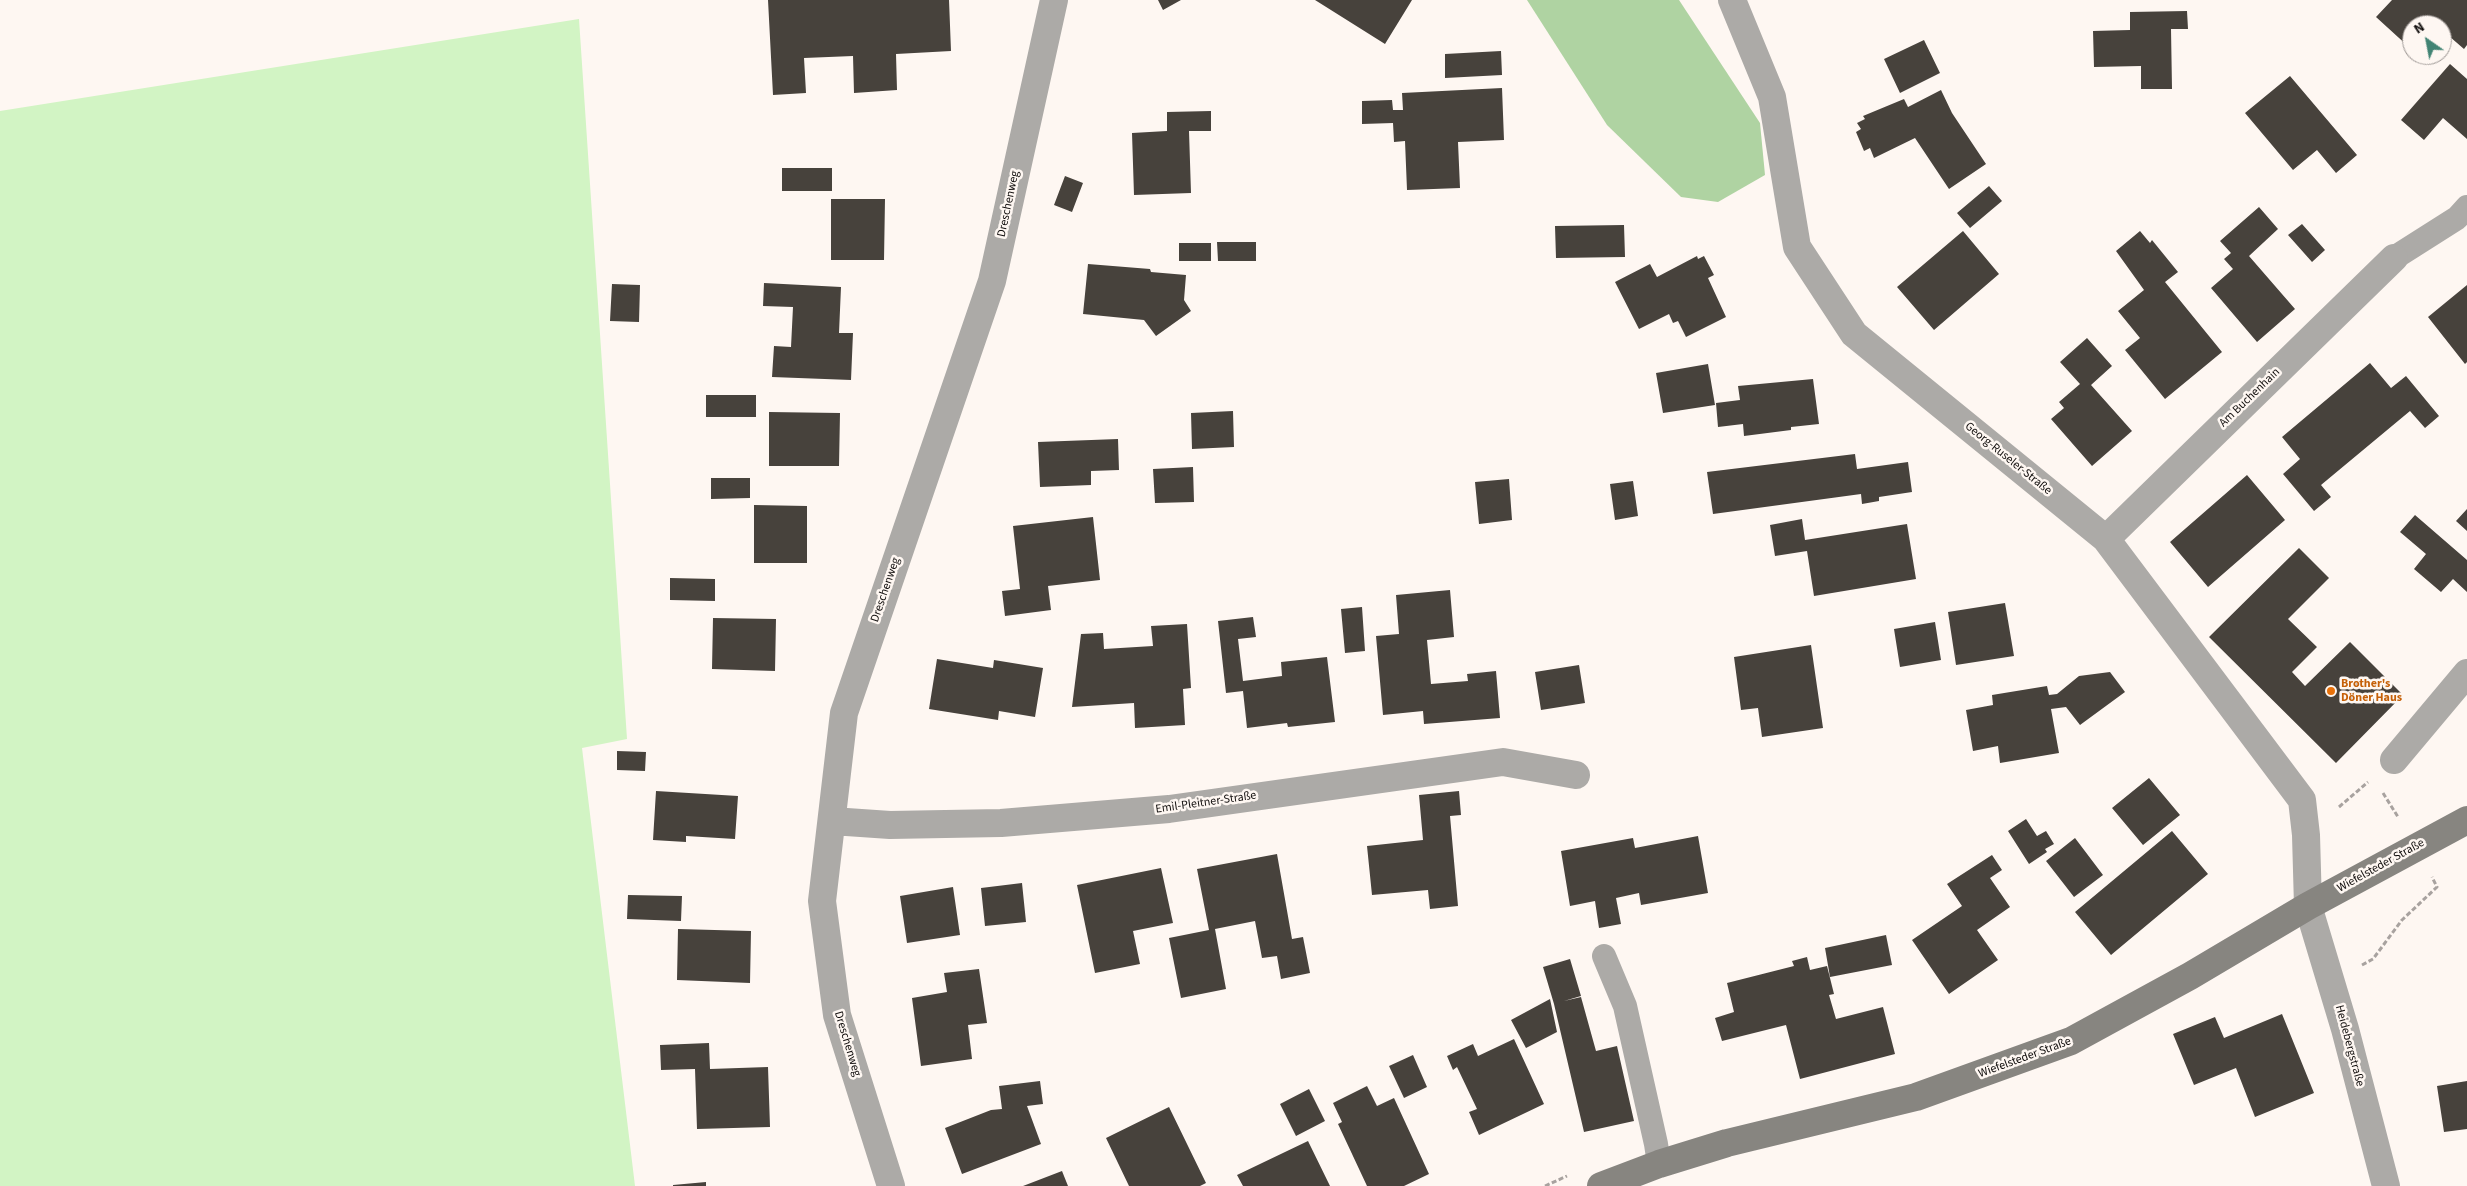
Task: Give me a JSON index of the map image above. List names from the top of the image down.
{
  "streets": {
    "main road": ["Wiefelsteder Straße"],
    "street": [
      "Dreschenweg",
      "Am Buchenhain",
      "Georg-Ruseler-Straße",
      "Emil-Pleitner-Straße",
      "Heidebergstraße"
    ]
  },
  "crossings": [
    ["Dreschenweg", "Emil-Pleitner-Straße"],
    ["Am Buchenhain", "Georg-Ruseler-Straße"],
    ["Georg-Ruseler-Straße", "Wiefelsteder Straße"],
    ["Georg-Ruseler-Straße", "Heidebergstraße"],
    ["Wiefelsteder Straße", "Heidebergstraße"]
  ],
  "places": ["Brother's Döner Haus"],
  "north": "top left"
}
